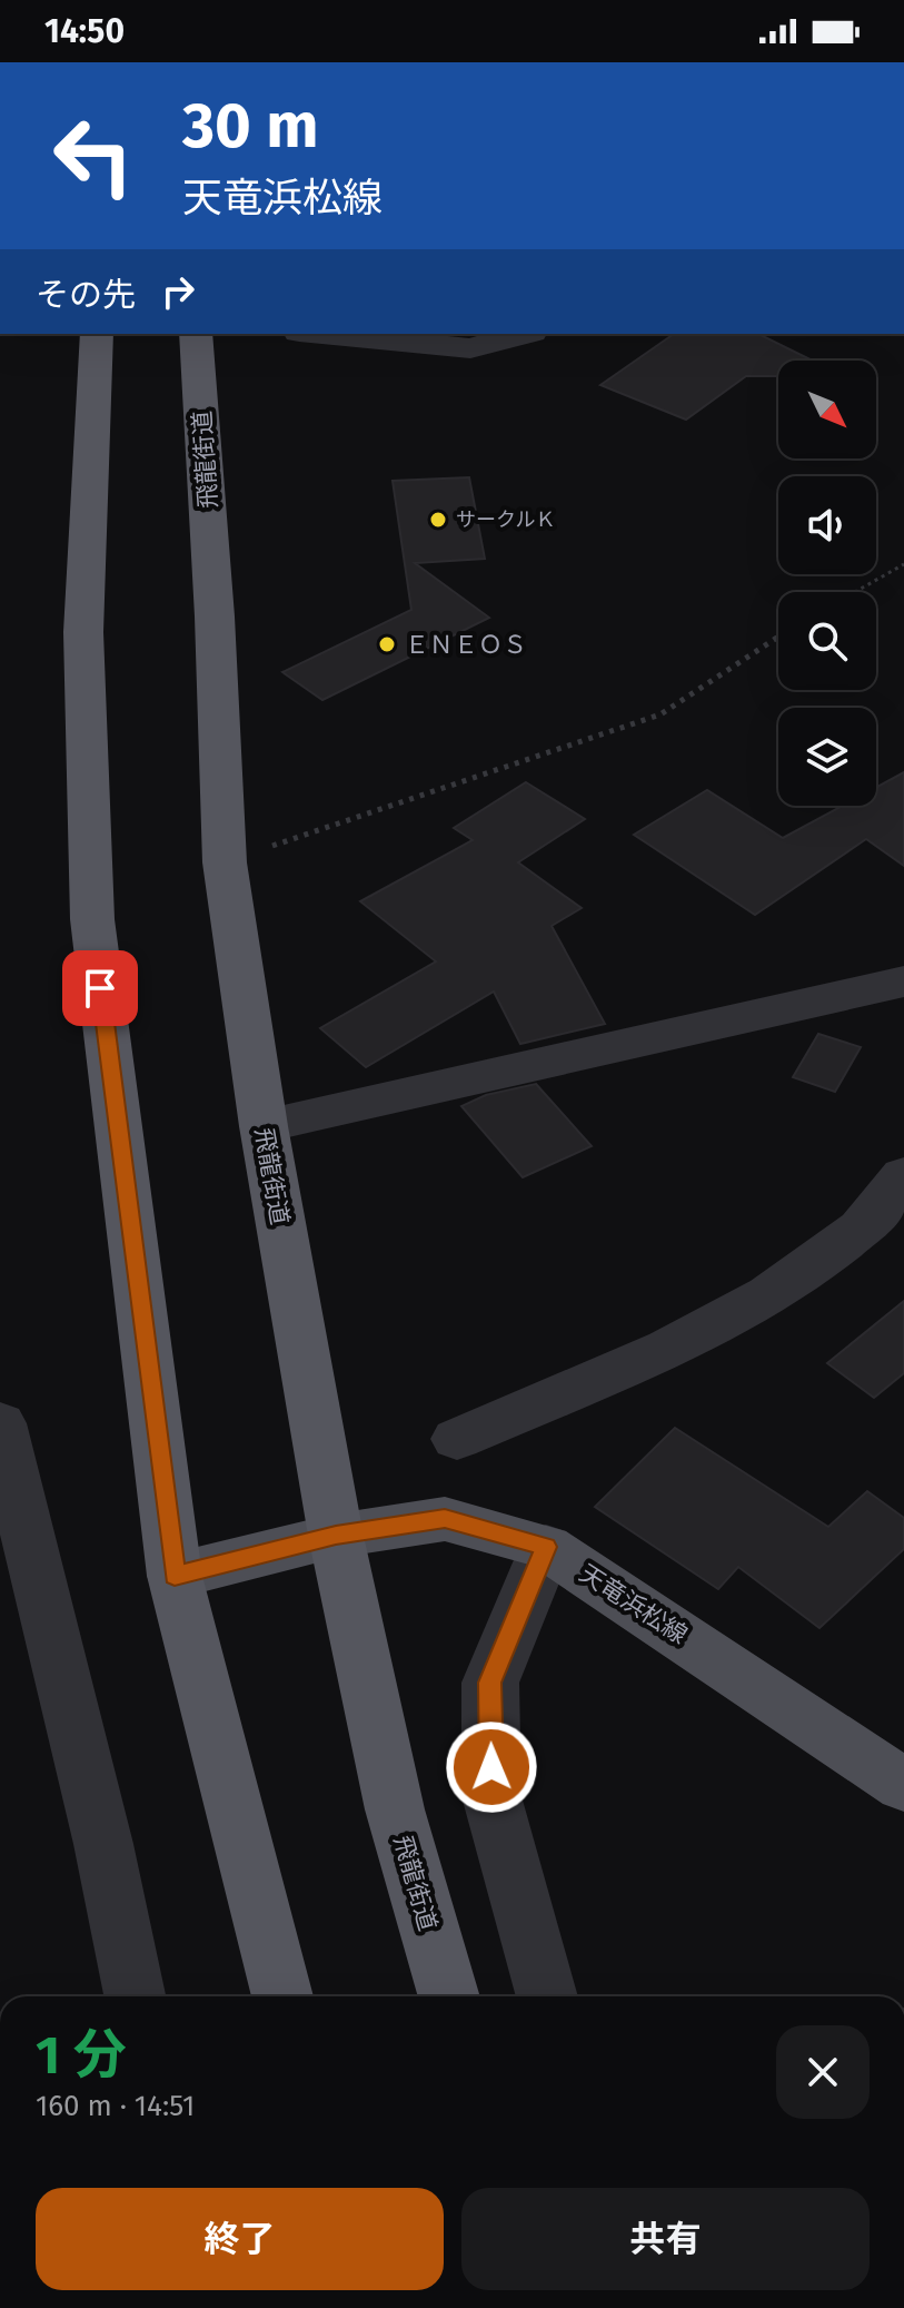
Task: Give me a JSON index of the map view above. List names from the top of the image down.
{
  "streets": {
    "highway": ["飛龍街道"],
    "main road": ["天竜浜松線"]
  },
  "crossings": [
    ["飛龍街道", "天竜浜松線"]
  ],
  "places": ["サークルＫ", "ＥＮＥＯＳ"],
  "north": "bottom right",
  "page": {
    "status": "14:50",
    "turn": ["30 m", "天竜浜松線"],
    "then": "その先",
    "heading": ["1 分", "160 m · 14:51"],
    "buttons": ["終了", "共有"]
  }
}
